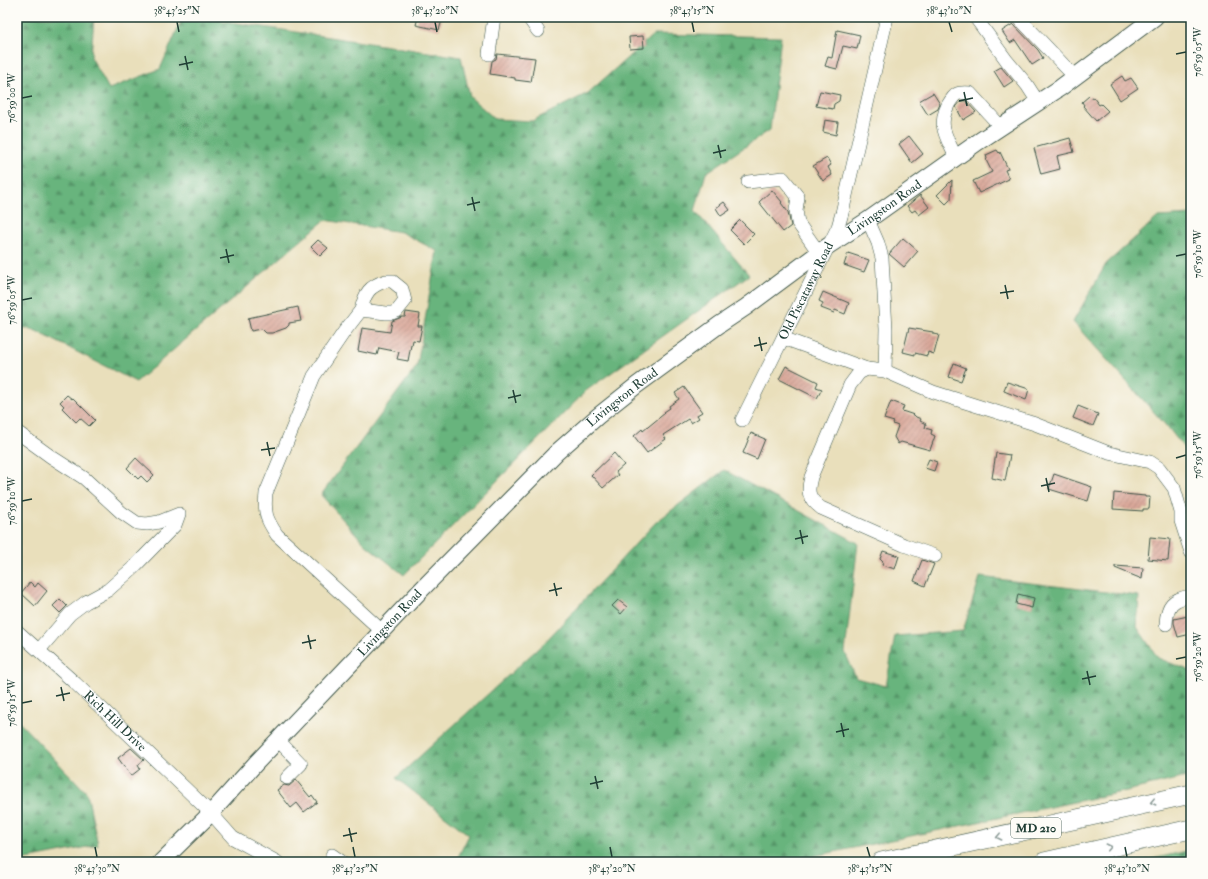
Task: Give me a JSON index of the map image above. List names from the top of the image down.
{
  "streets": {
    "highway": ["MD 210"],
    "main road": ["Livingston Road"],
    "street": ["Old Piscataway Road", "Rich Hill Drive"]
  },
  "crossings": [
    ["Livingston Road", "Old Piscataway Road"],
    ["Livingston Road", "Rich Hill Drive"]
  ],
  "coordinates": [
    "38°43'25\"N",
    "38°43'20\"N",
    "38°43'15\"N",
    "38°43'10\"N",
    "76°59'05\"W",
    "76°59'00\"W",
    "76°59'10\"W",
    "76°59'15\"W",
    "76°59'20\"W",
    "38°43'30\"N"
  ]
}
